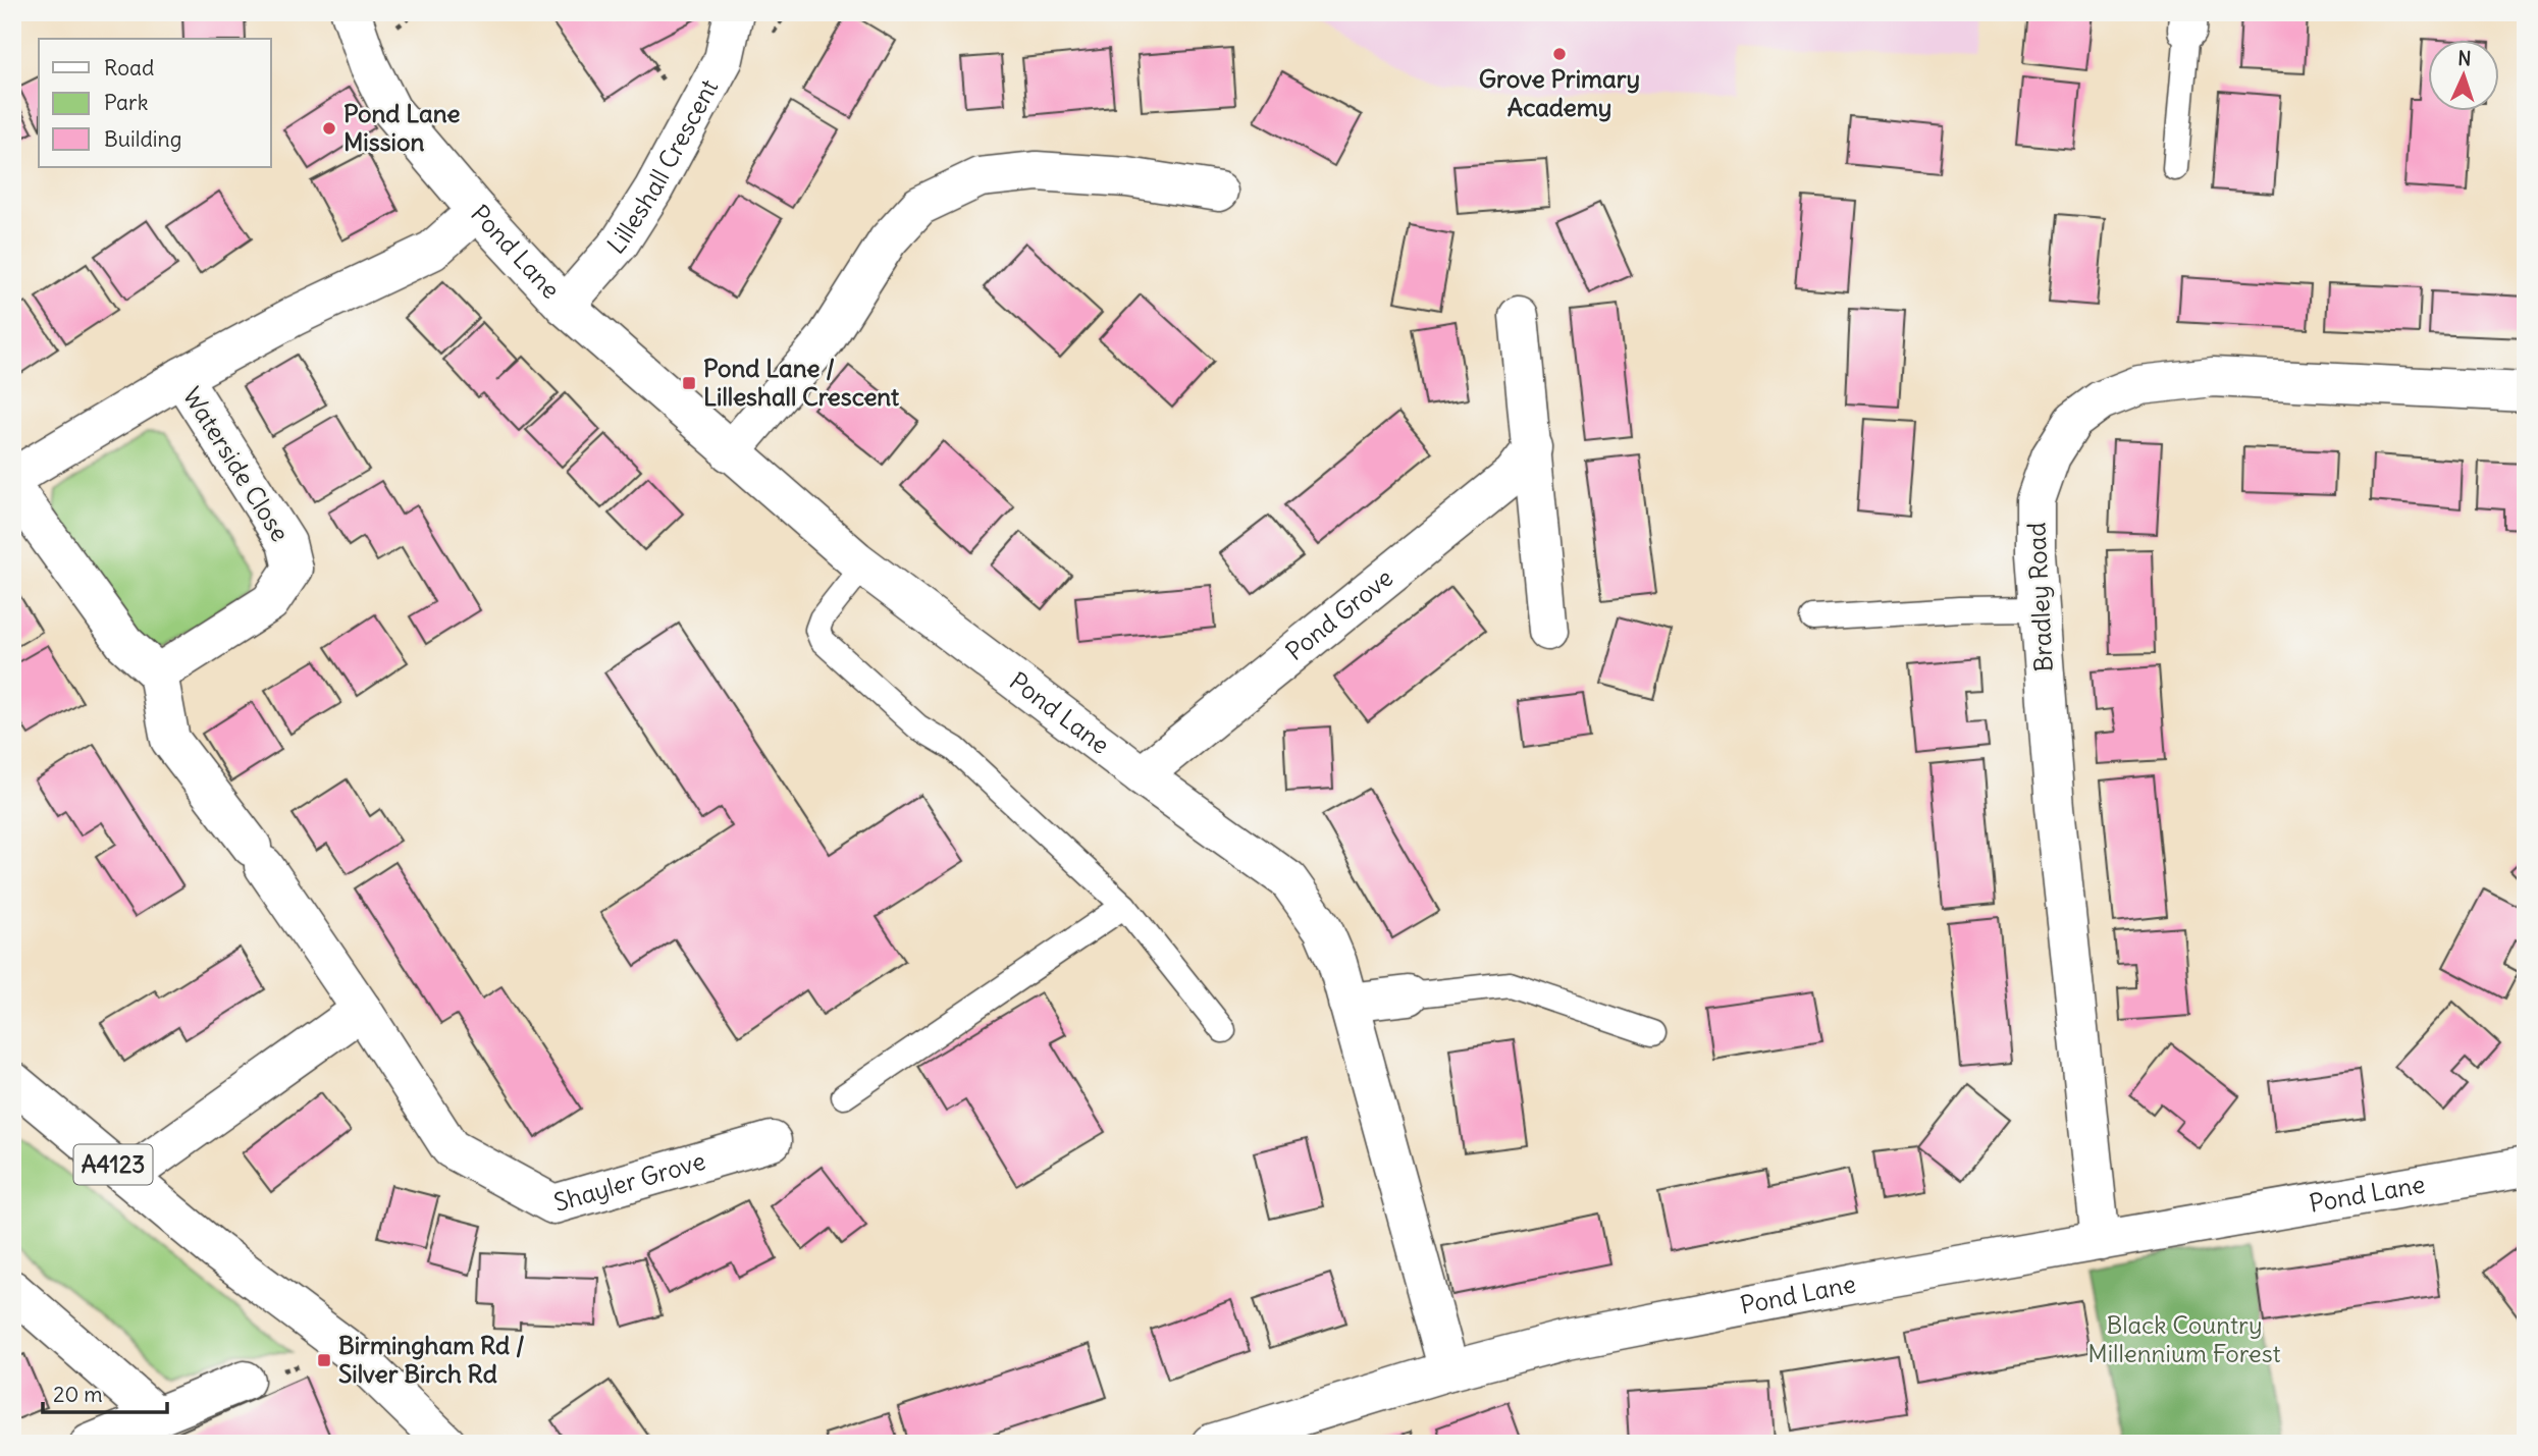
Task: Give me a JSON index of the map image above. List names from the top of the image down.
{
  "streets": {
    "main road": [
      "Lilleshall Crescent",
      "Pond Lane",
      "Waterside Close",
      "Bradley Road",
      "Pond Grove",
      "A4123",
      "Shayler Grove"
    ]
  },
  "crossings": [
    ["Lilleshall Crescent", "Pond Lane"],
    ["Pond Lane", "Waterside Close"],
    ["Pond Lane", "Bradley Road"],
    ["Pond Lane", "Pond Grove"],
    ["Waterside Close", "Shayler Grove"]
  ],
  "parks": ["Black Country Millennium Forest"],
  "places": {
    "other": ["Grove Primary Academy", "Pond Lane Mission"],
    "transit": ["Pond Lane / Lilleshall Crescent", "Birmingham Rd / Silver Birch Rd"]
  },
  "legend": ["Road", "Park", "Building"],
  "scale_bar": "20 m",
  "north": "top"
}
